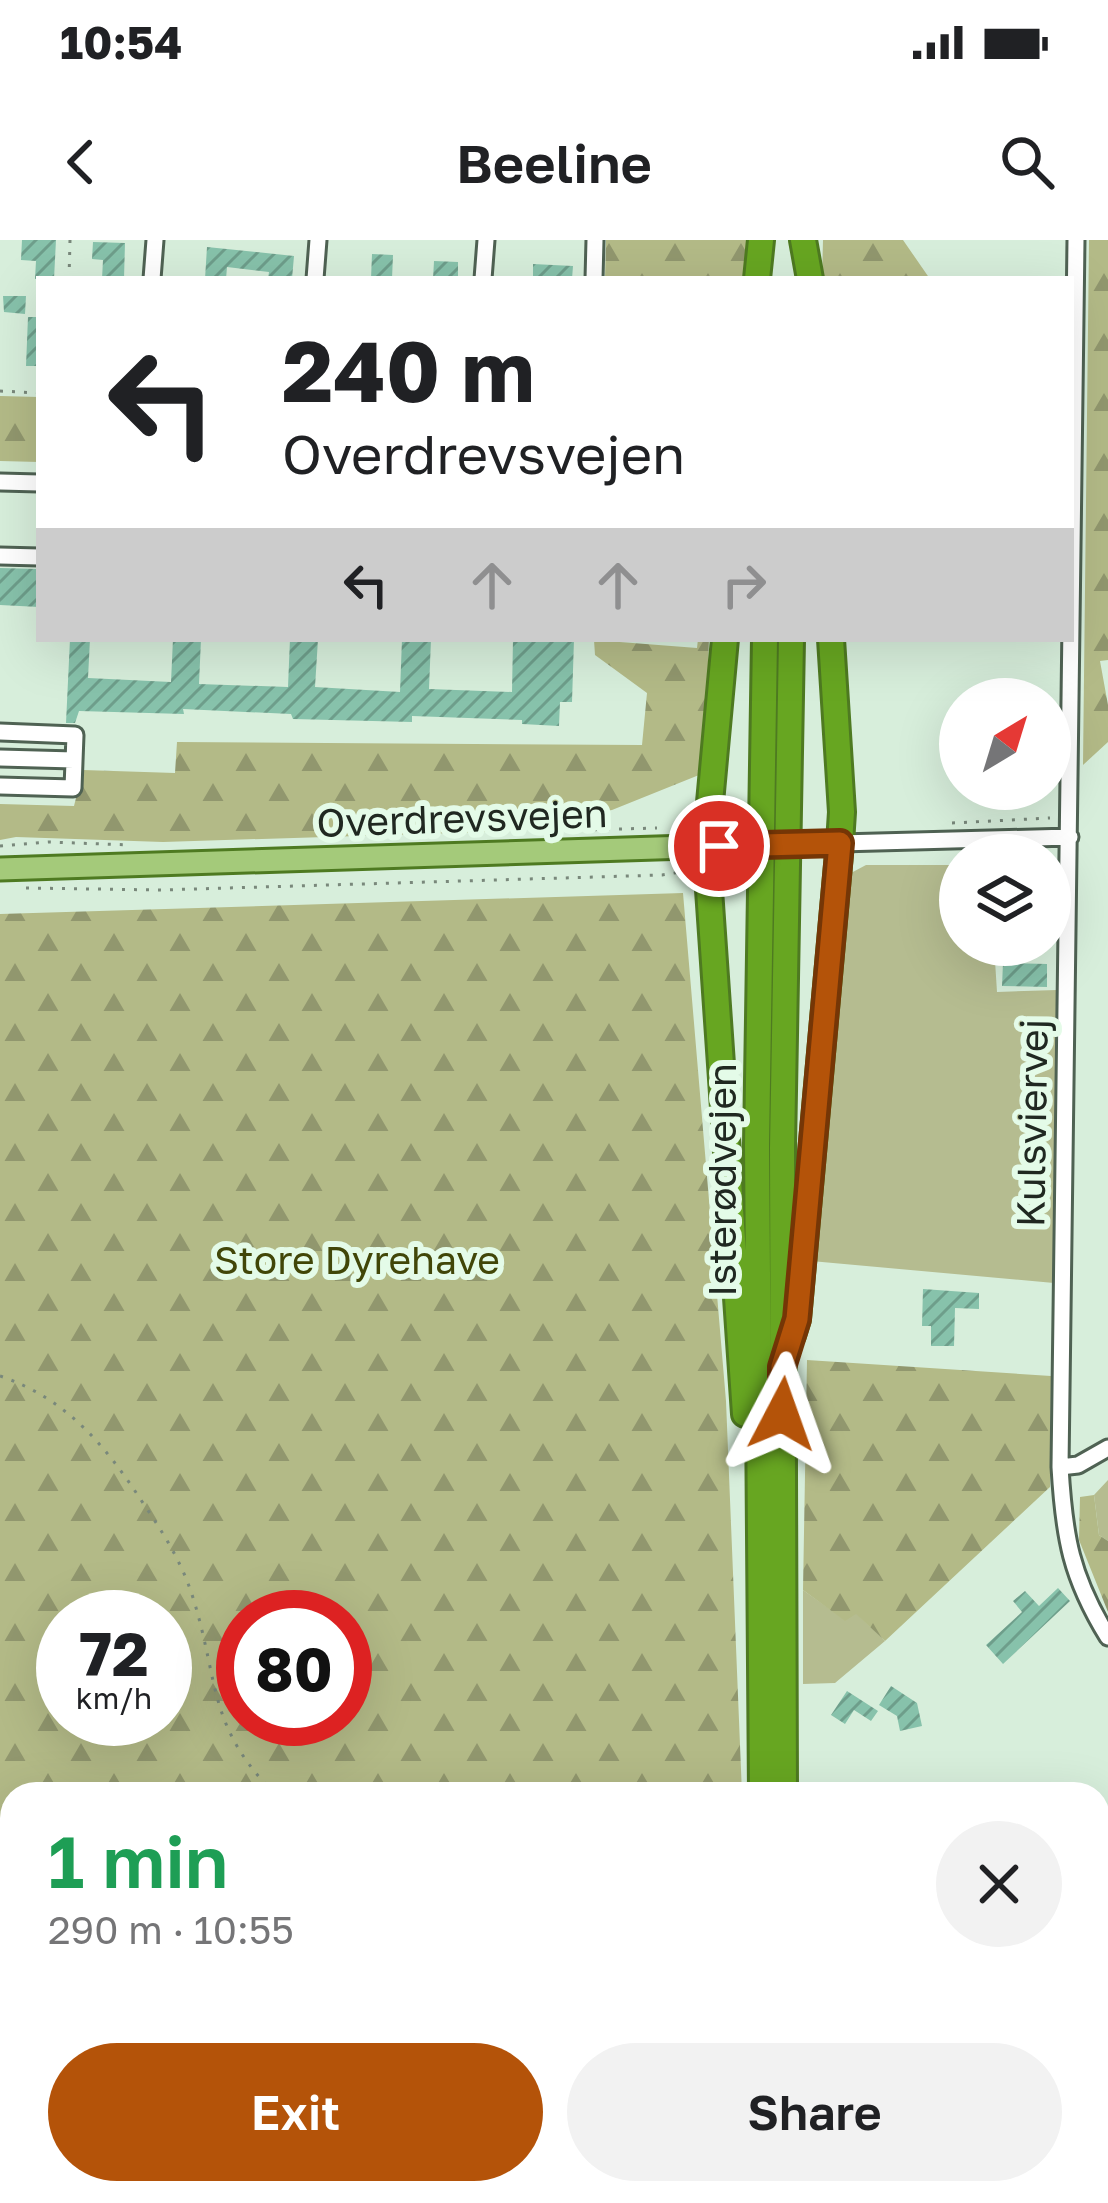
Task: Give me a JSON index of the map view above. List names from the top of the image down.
{
  "streets": {
    "highway": ["Isterødvejen"],
    "main road": ["Overdrevsvejen"],
    "street": ["Kulsviervej"]
  },
  "parks": ["Store Dyrehave"],
  "north": "top right",
  "page": {
    "status": "10:54",
    "header": "Beeline",
    "turn": ["240 m", "Overdrevsvejen"],
    "speed": "72 km/h",
    "limit": "80",
    "heading": ["1 min", "290 m · 10:55"],
    "buttons": ["Exit", "Share"]
  }
}
